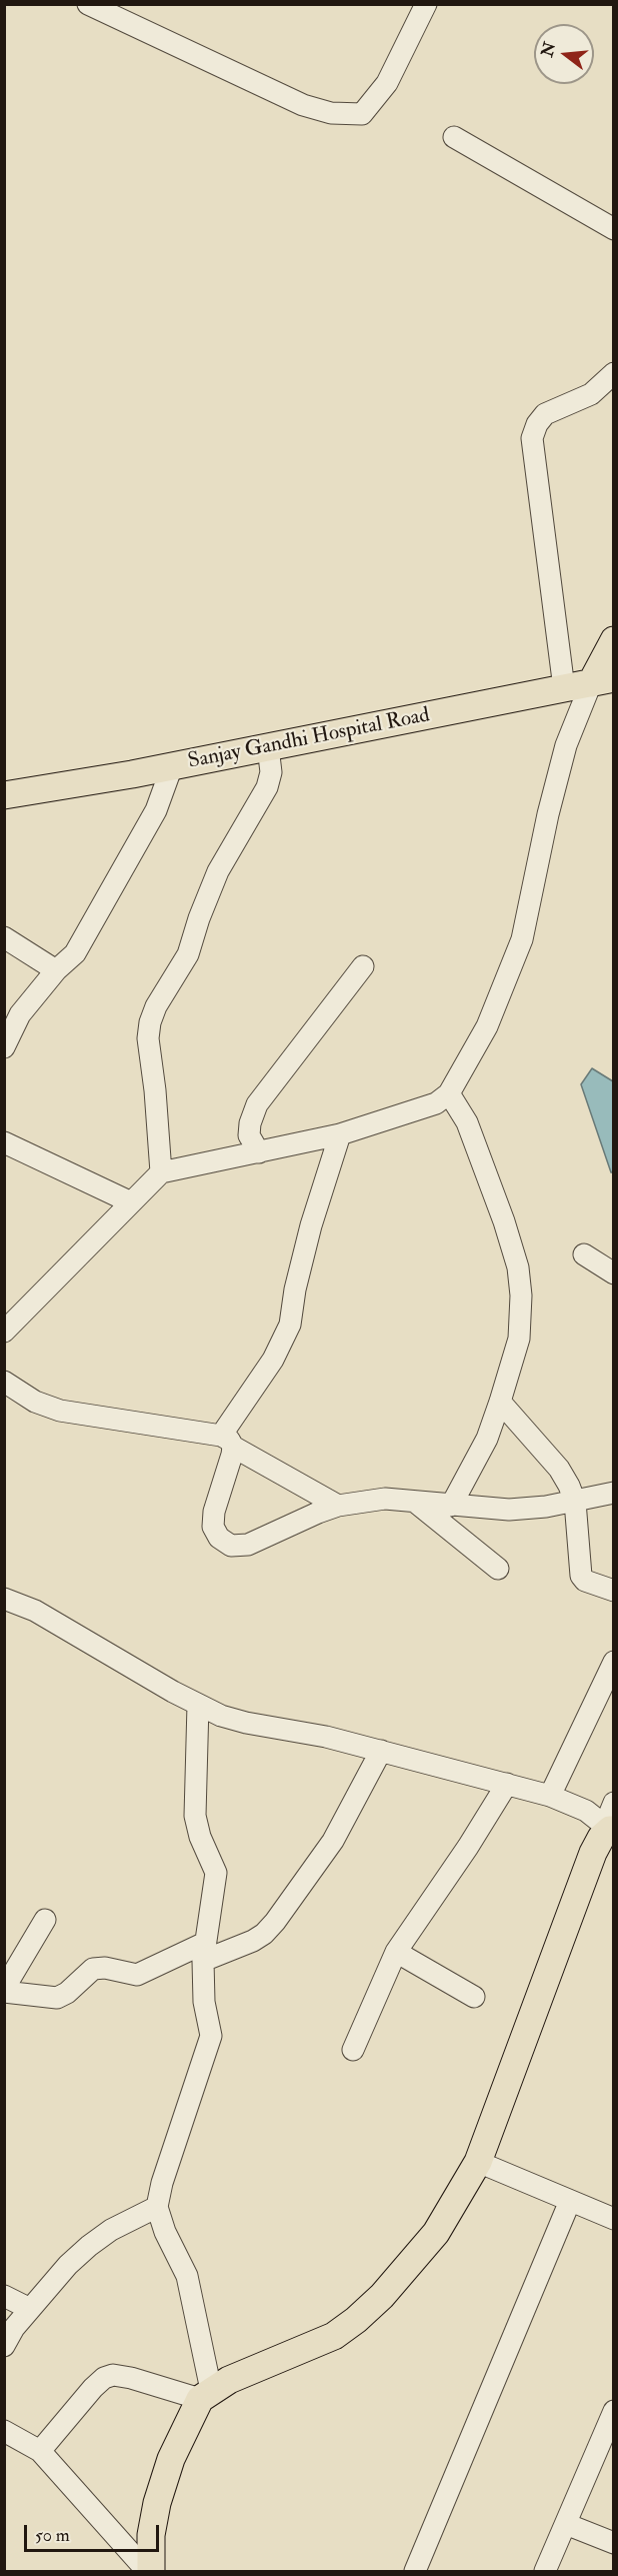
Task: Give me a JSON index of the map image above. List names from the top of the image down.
{
  "streets": {
    "main road": ["Sanjay Gandhi Hospital Road"]
  },
  "scale_bar": "50 m",
  "north": "left"
}
